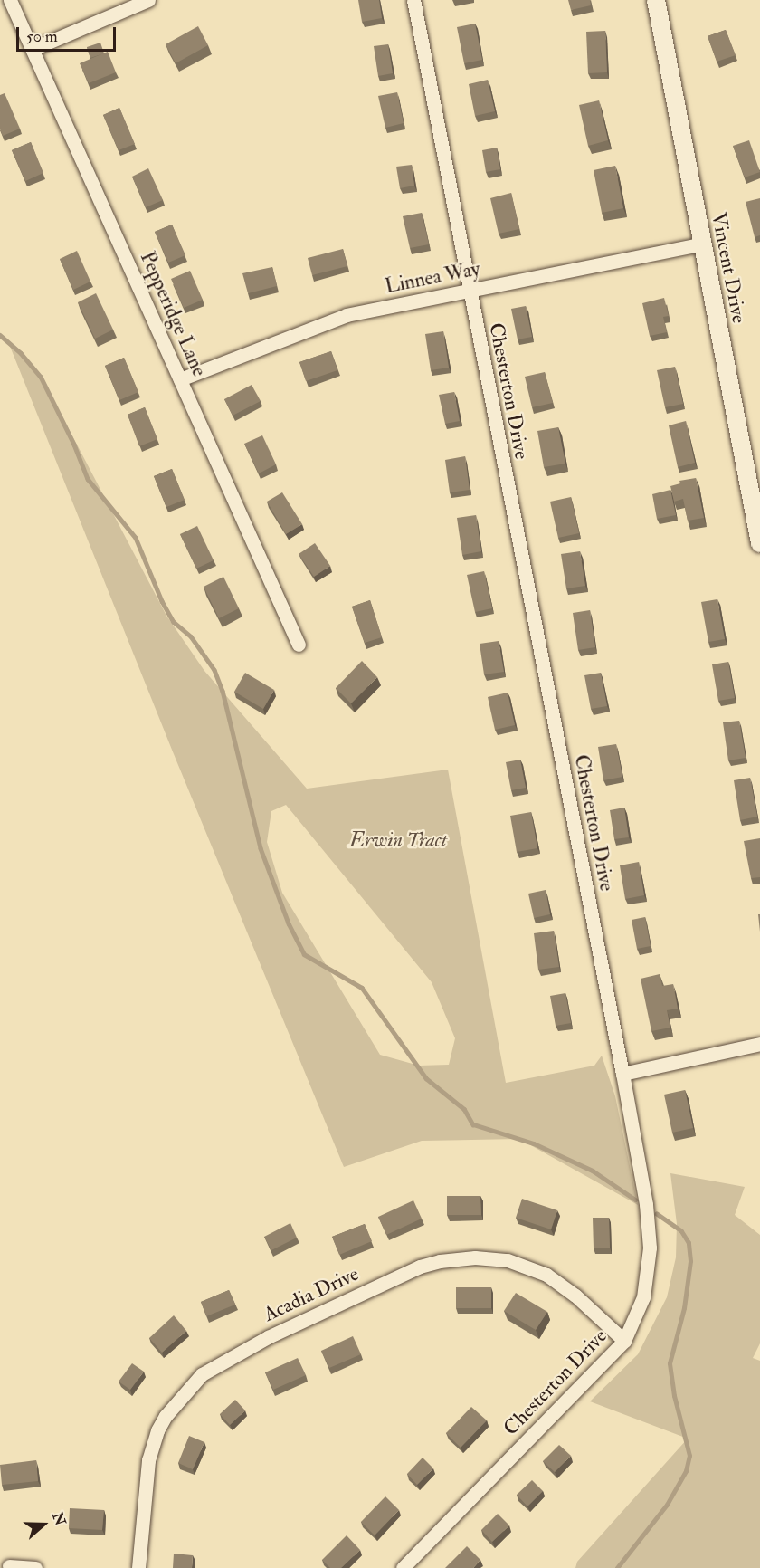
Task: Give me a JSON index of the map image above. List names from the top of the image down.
{
  "streets": {
    "street": [
      "Vincent Drive",
      "Linnea Way",
      "Pepperidge Lane",
      "Chesterton Drive",
      "Acadia Drive"
    ]
  },
  "crossings": [
    ["Vincent Drive", "Linnea Way"],
    ["Linnea Way", "Pepperidge Lane"],
    ["Linnea Way", "Chesterton Drive"],
    ["Chesterton Drive", "Acadia Drive"]
  ],
  "parks": ["Erwin Tract"],
  "scale_bar": "50 m",
  "north": "right"
}
